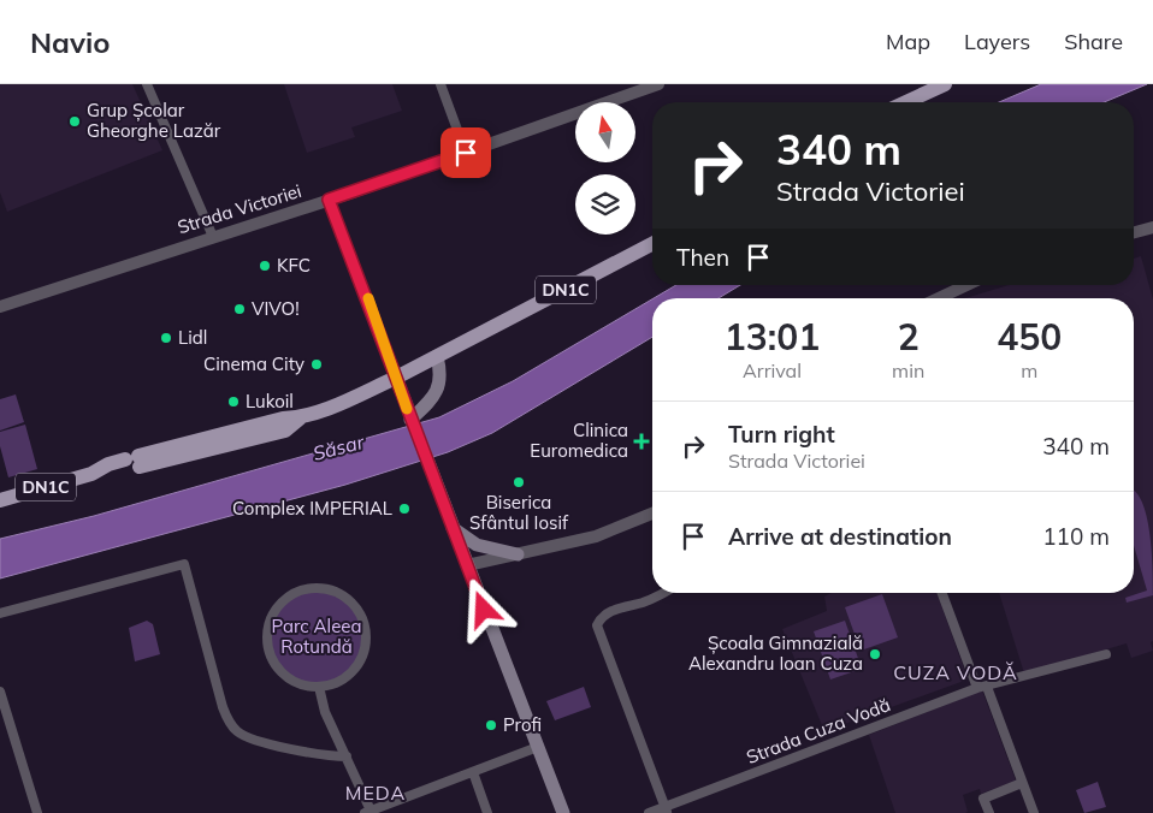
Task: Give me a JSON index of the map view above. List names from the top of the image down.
{
  "streets": {
    "main road": ["DN1C"],
    "street": ["Strada Victoriei", "Strada Cuza Vodă"]
  },
  "districts": ["CUZA VODĂ", "MEDA"],
  "water": ["Săsar"],
  "parks": ["Parc Aleea Rotundă"],
  "places": {
    "other": [
      "Grup Școlar Gheorghe Lazăr",
      "KFC",
      "VIVO!",
      "Lidl",
      "Cinema City",
      "Lukoil",
      "Biserica Sfântul Iosif",
      "Complex IMPERIAL",
      "Școala Gimnazială Alexandru Ioan Cuza",
      "Profi"
    ],
    "health": ["Clinica Euromedica"]
  },
  "north": "top",
  "page": {
    "header": "Navio",
    "nav": ["Map", "Layers", "Share"],
    "turn": ["340 m", "Strada Victoriei"],
    "then": "Then",
    "eta": [
      "13:01",
      "Arrival",
      "2",
      "min",
      "450",
      "m"
    ],
    "list": [
      {
        "name": "Turn right",
        "note": "Strada Victoriei",
        "value": "340 m"
      },
      {
        "name": "Arrive at destination",
        "value": "110 m"
      }
    ]
  }
}
